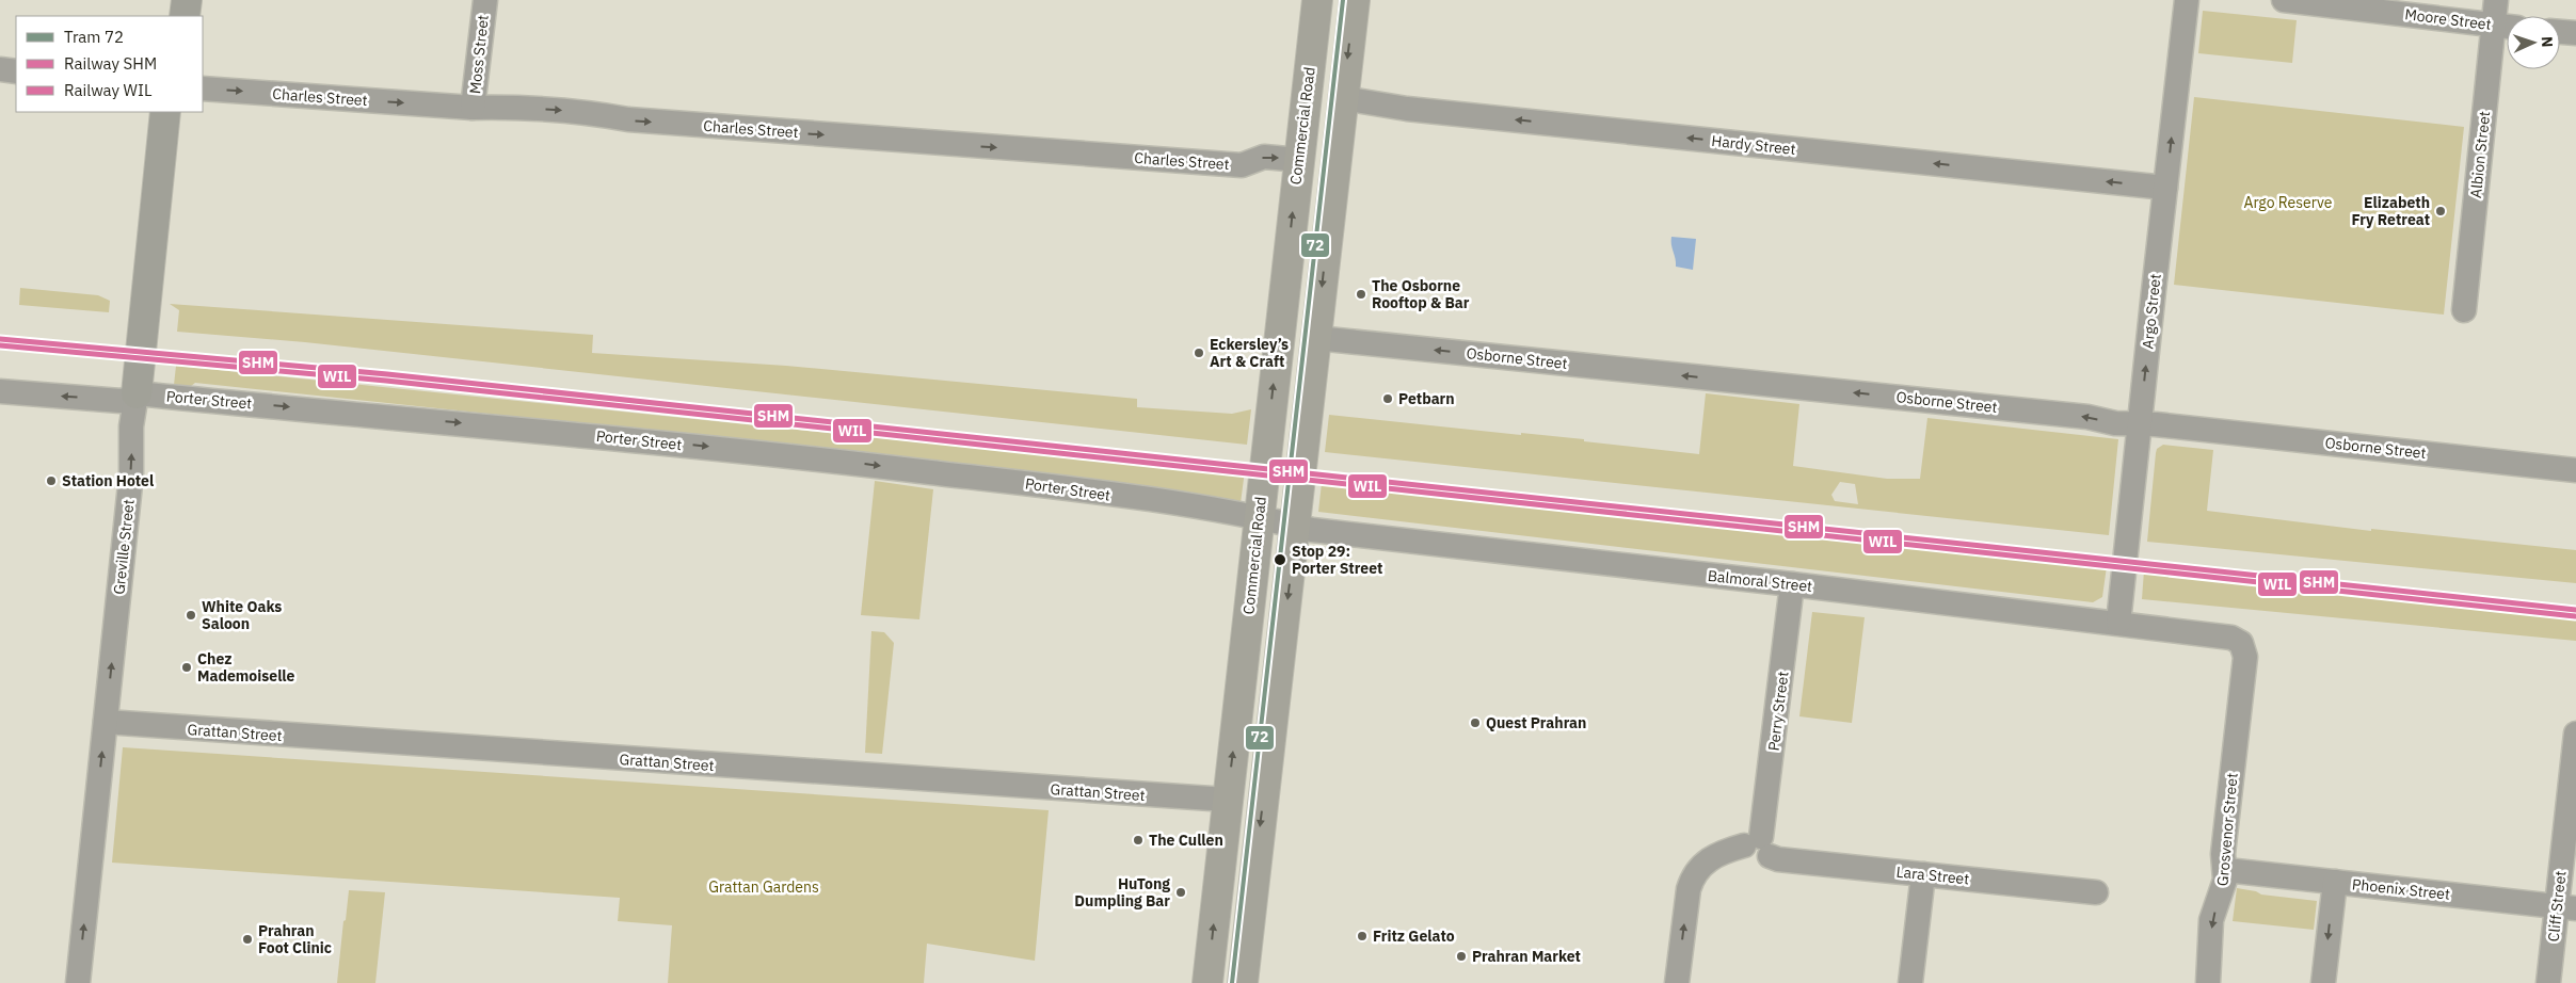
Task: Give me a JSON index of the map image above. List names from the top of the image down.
{
  "streets": {
    "main road": ["Commercial Road"],
    "street": [
      "Moore Street",
      "Moss Street",
      "Charles Street",
      "Hardy Street",
      "Albion Street",
      "Argo Street",
      "Osborne Street",
      "Porter Street",
      "Greville Street",
      "Balmoral Street",
      "Perry Street",
      "Grattan Street",
      "Grosvenor Street",
      "Lara Street",
      "Phoenix Street",
      "Cliff Street"
    ]
  },
  "crossings": [
    ["Moore Street", "Albion Street"],
    ["Moss Street", "Charles Street"],
    ["Charles Street", "Commercial Road"],
    ["Commercial Road", "Hardy Street"],
    ["Commercial Road", "Osborne Street"],
    ["Commercial Road", "Porter Street"],
    ["Commercial Road", "Balmoral Street"],
    ["Commercial Road", "Grattan Street"],
    ["Hardy Street", "Argo Street"],
    ["Argo Street", "Osborne Street"],
    ["Argo Street", "Balmoral Street"],
    ["Porter Street", "Greville Street"],
    ["Porter Street", "Balmoral Street"],
    ["Greville Street", "Grattan Street"],
    ["Balmoral Street", "Perry Street"],
    ["Balmoral Street", "Grosvenor Street"],
    ["Perry Street", "Lara Street"],
    ["Grosvenor Street", "Phoenix Street"],
    ["Phoenix Street", "Cliff Street"]
  ],
  "one_way": [
    "Charles Street",
    "Hardy Street",
    "Argo Street",
    "Osborne Street",
    "Greville Street"
  ],
  "parks": ["Argo Reserve", "Grattan Gardens"],
  "places": [
    "Elizabeth Fry Retreat",
    "The Osborne Rooftop & Bar",
    "Eckersley’s Art & Craft",
    "Petbarn",
    "Station Hotel",
    "Stop 29: Porter Street",
    "White Oaks Saloon",
    "Chez Mademoiselle",
    "Quest Prahran",
    "The Cullen",
    "HuTong Dumpling Bar",
    "Fritz Gelato",
    "Prahran Foot Clinic",
    "Prahran Market"
  ],
  "lines": ["tram line 72", "rail line SHM", "rail line WIL"],
  "legend": ["Tram 72", "Railway SHM", "Railway WIL"],
  "north": "right"
}
